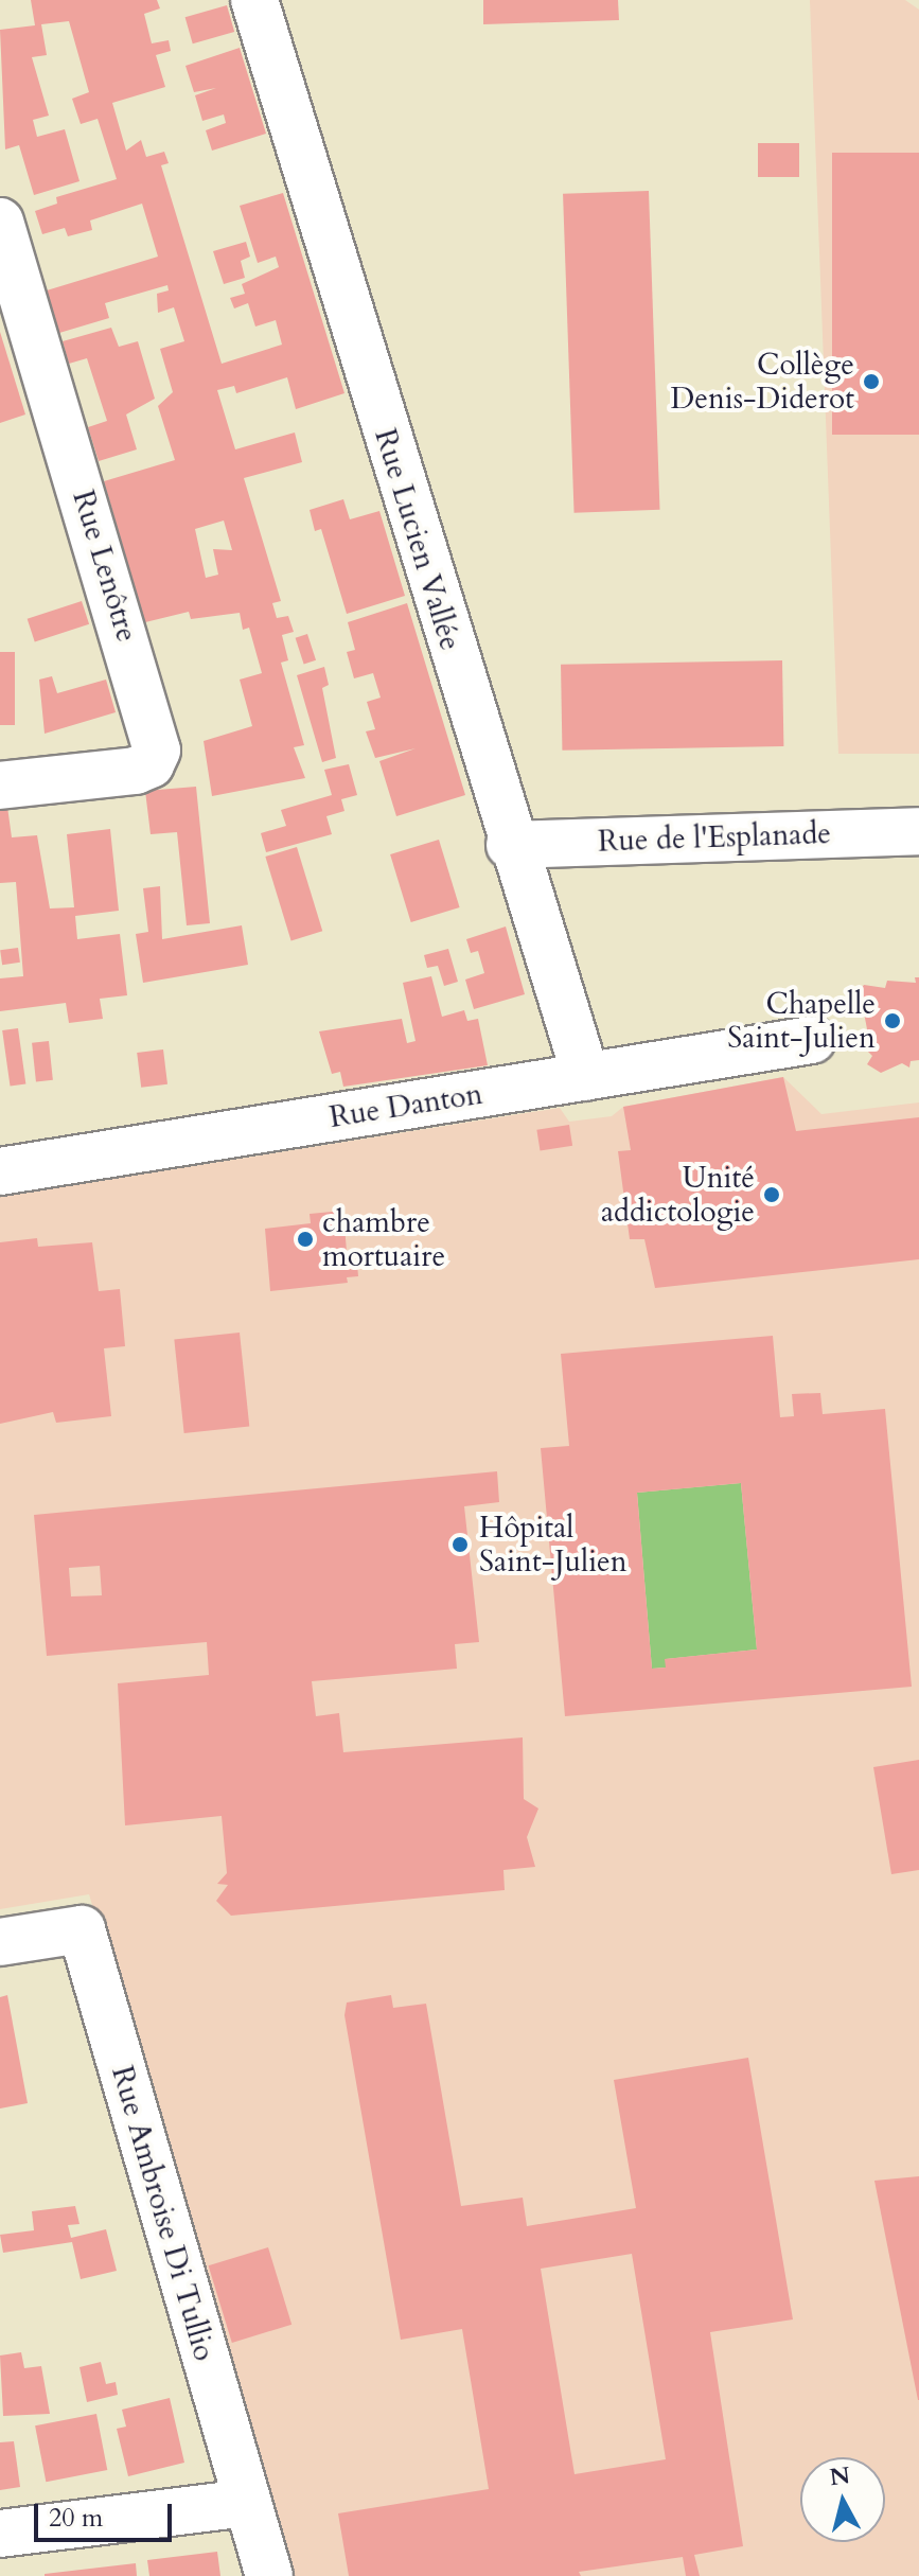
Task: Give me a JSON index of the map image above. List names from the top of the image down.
{
  "streets": {
    "street": [
      "Rue Lucien Vallée",
      "Rue Lenôtre",
      "Rue de l'Esplanade",
      "Rue Danton",
      "Rue Ambroise Di Tullio"
    ]
  },
  "crossings": [
    ["Rue Lucien Vallée", "Rue de l'Esplanade"],
    ["Rue Lucien Vallée", "Rue Danton"]
  ],
  "places": [
    "Collège Denis-Diderot",
    "Chapelle Saint-Julien",
    "Unité addictologie",
    "chambre mortuaire",
    "Hôpital Saint-Julien"
  ],
  "scale_bar": "20 m",
  "north": "top"
}
